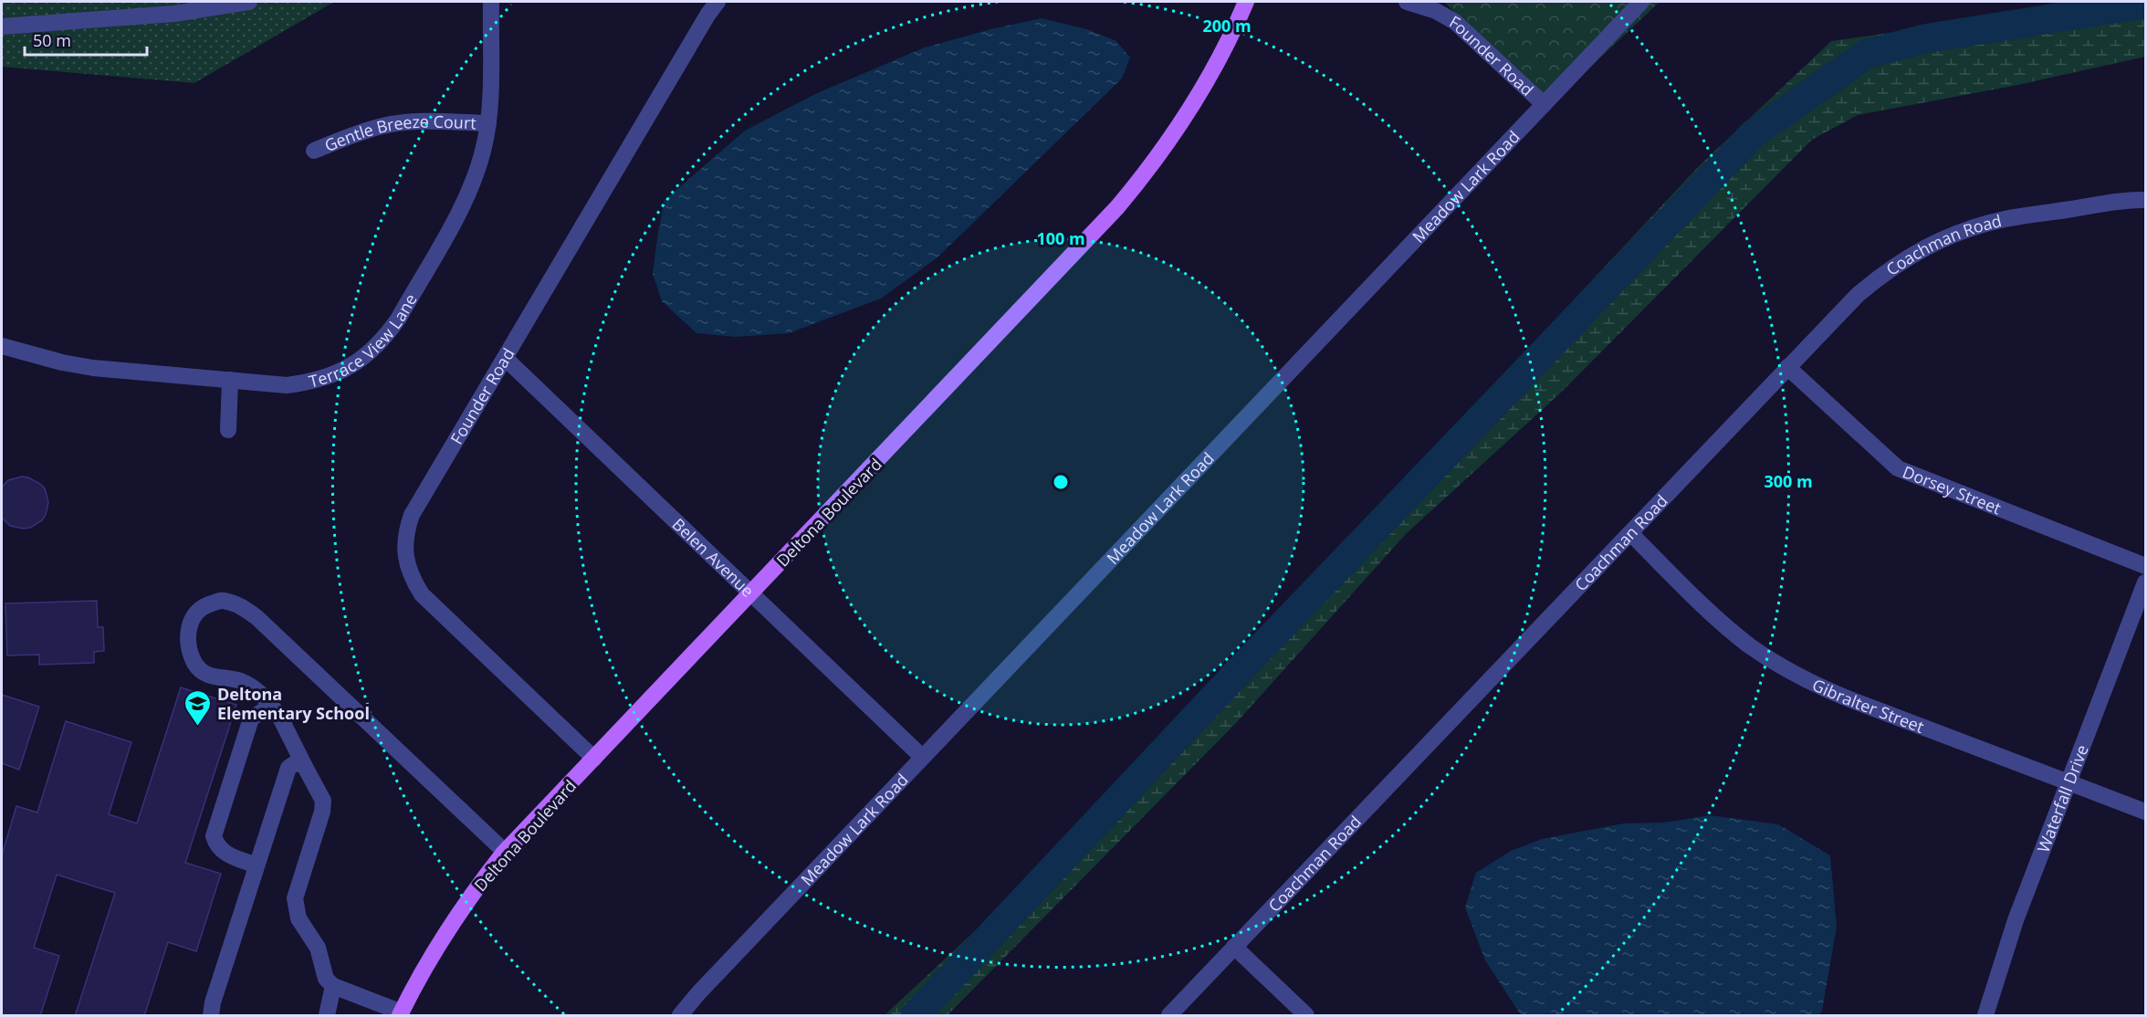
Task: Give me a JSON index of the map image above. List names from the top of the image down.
{
  "streets": {
    "main road": ["Deltona Boulevard"],
    "street": [
      "Founder Road",
      "Gentle Breeze Court",
      "Meadow Lark Road",
      "Coachman Road",
      "Terrace View Lane",
      "Dorsey Street",
      "Belen Avenue",
      "Gibralter Street",
      "Waterfall Drive"
    ]
  },
  "crossings": [
    ["Founder Road", "Meadow Lark Road"],
    ["Founder Road", "Deltona Boulevard"],
    ["Founder Road", "Belen Avenue"],
    ["Gentle Breeze Court", "Terrace View Lane"],
    ["Meadow Lark Road", "Belen Avenue"],
    ["Coachman Road", "Dorsey Street"],
    ["Coachman Road", "Gibralter Street"],
    ["Deltona Boulevard", "Belen Avenue"],
    ["Gibralter Street", "Waterfall Drive"]
  ],
  "places": {
    "school or university": ["Deltona Elementary School"]
  },
  "scale_bar": "50 m",
  "rings": ["200 m", "100 m", "300 m"]
}
